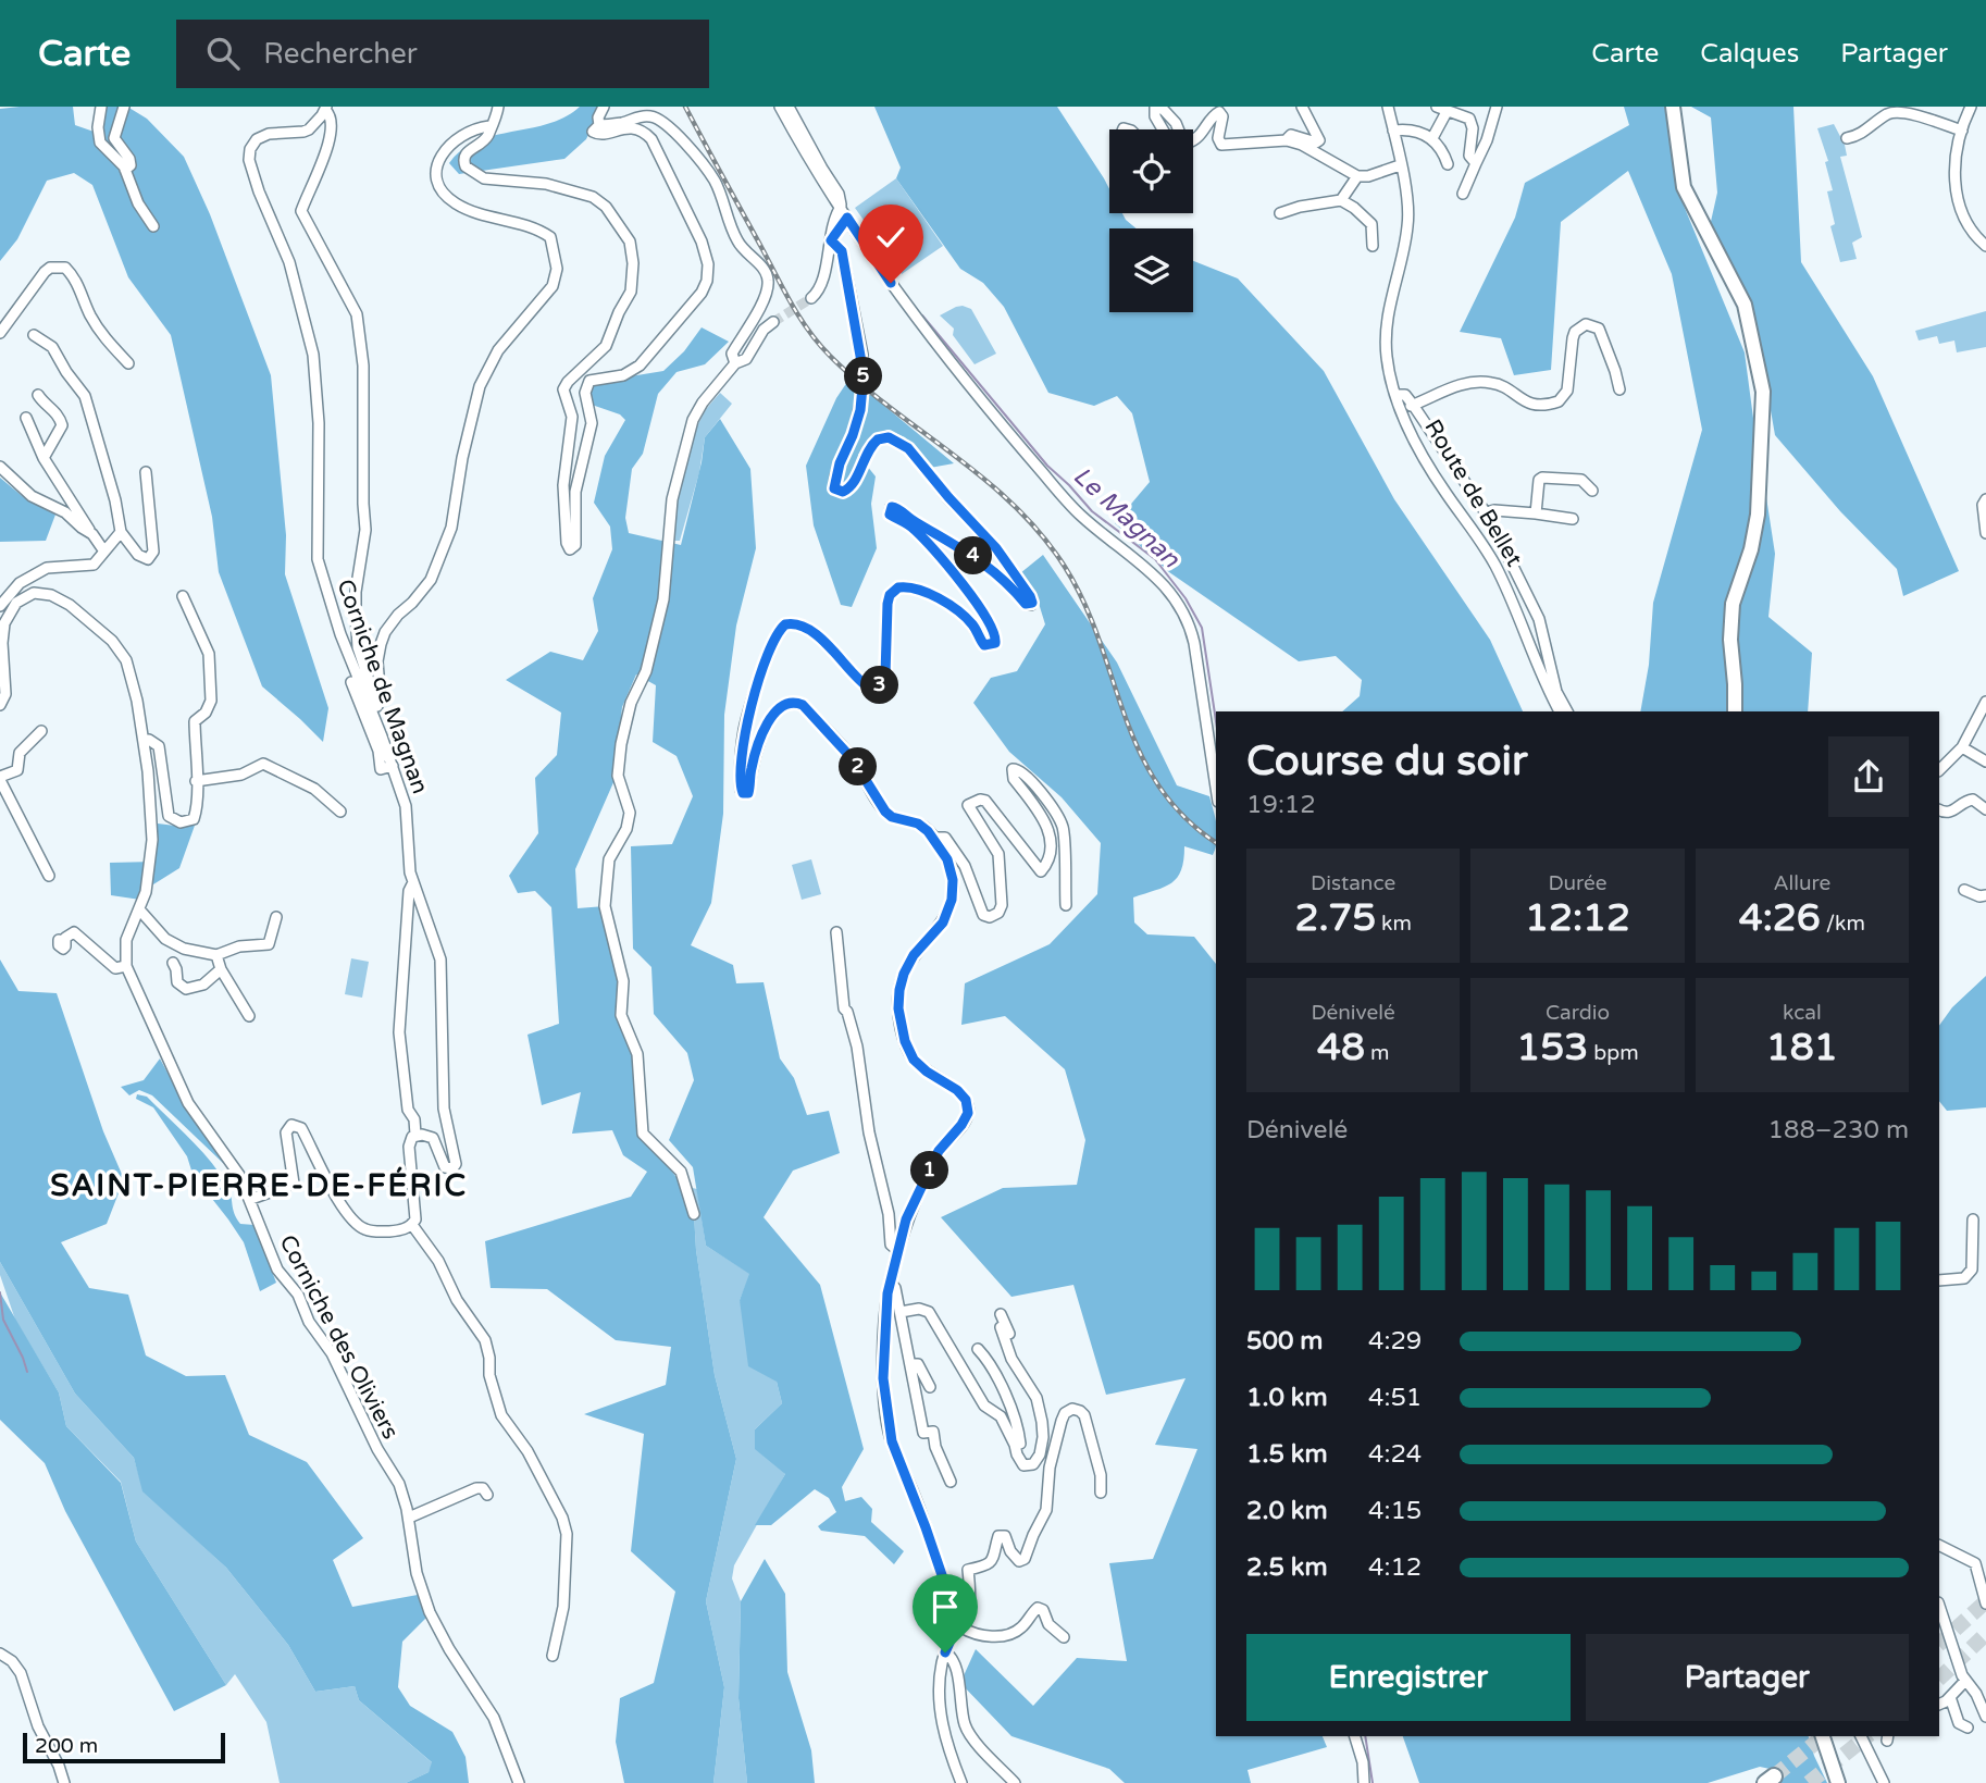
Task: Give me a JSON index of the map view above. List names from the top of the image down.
{
  "streets": {
    "street": ["Route de Bellet", "Corniche de Magnan", "Corniche des Oliviers"]
  },
  "districts": ["SAINT-PIERRE-DE-FÉRIC"],
  "water": ["Le Magnan"],
  "scale_bar": "200 m",
  "page": {
    "header": "Carte",
    "search": "Rechercher",
    "nav": ["Carte", "Calques", "Partager"],
    "pins": [
      "5",
      "4",
      "3",
      "2",
      "1"
    ],
    "heading": ["Course du soir", "19:12"],
    "stats": [
      ["Distance", "2.75 km"],
      ["Durée", "12:12"],
      ["Allure", "4:26 /km"],
      ["Dénivelé", "48 m"],
      ["Cardio", "153 bpm"],
      ["kcal", "181"]
    ],
    "chart": ["Dénivelé", "188–230 m"],
    "list": [
      {
        "name": "500 m",
        "note": "4:29"
      },
      {
        "name": "1.0 km",
        "note": "4:51"
      },
      {
        "name": "1.5 km",
        "note": "4:24"
      },
      {
        "name": "2.0 km",
        "note": "4:15"
      },
      {
        "name": "2.5 km",
        "note": "4:12"
      }
    ],
    "buttons": ["Enregistrer", "Partager"],
    "scale": "200 m"
  }
}
